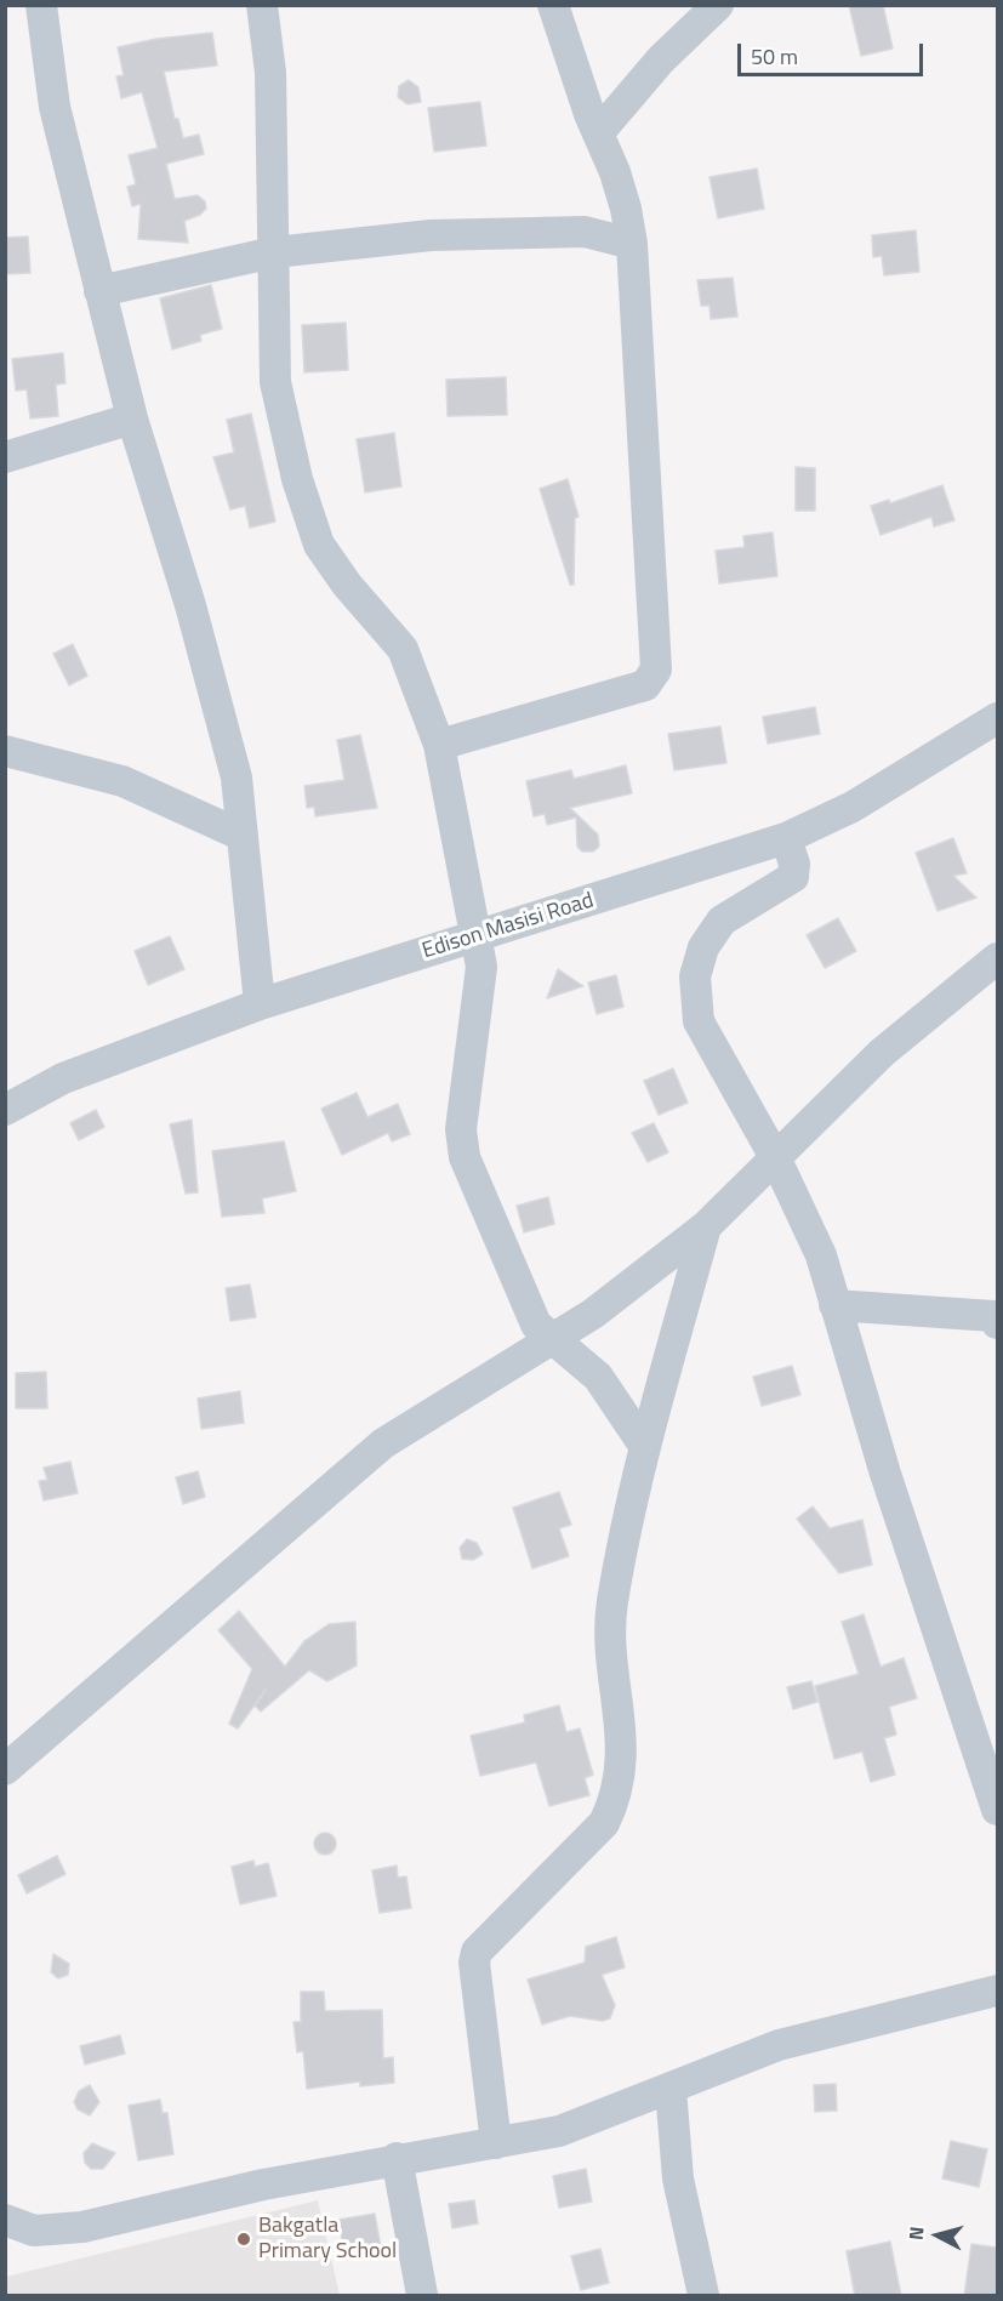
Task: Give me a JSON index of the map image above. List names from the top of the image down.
{
  "streets": {
    "street": ["Edison Masisi Road"]
  },
  "places": ["Bakgatla Primary School"],
  "scale_bar": "50 m",
  "north": "left"
}
